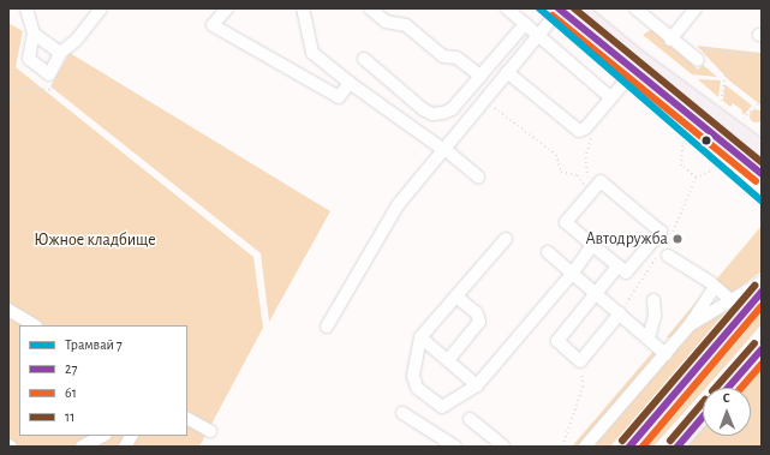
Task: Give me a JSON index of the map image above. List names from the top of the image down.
{
  "parks": ["Южное кладбище"],
  "places": ["Автодружба"],
  "lines": [
    "tram line 7",
    "transit line 27",
    "transit line 11",
    "transit line 61"
  ],
  "legend": [
    "Трамвай 7",
    "27",
    "61",
    "11"
  ],
  "north": "top"
}
